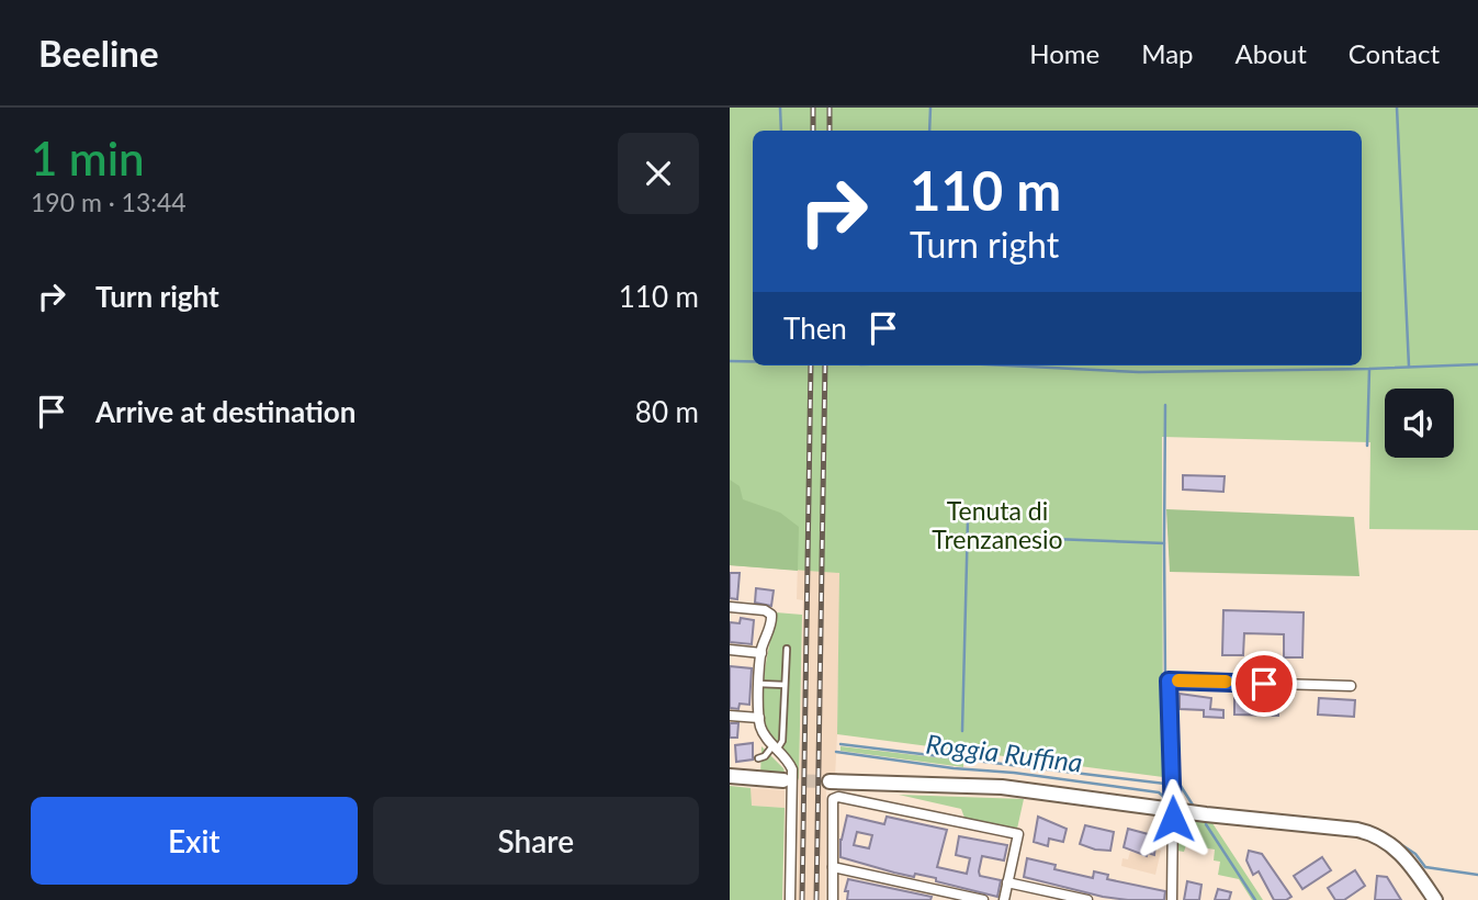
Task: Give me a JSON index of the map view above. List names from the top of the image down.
{
  "water": ["Roggia Ruffina"],
  "parks": ["Tenuta di Trenzanesio"],
  "page": {
    "header": "Beeline",
    "nav": [
      "Home",
      "Map",
      "About",
      "Contact"
    ],
    "heading": ["1 min", "190 m · 13:44"],
    "turn": ["110 m", "Turn right"],
    "list": [
      {
        "name": "Turn right",
        "value": "110 m"
      },
      {
        "name": "Arrive at destination",
        "value": "80 m"
      }
    ],
    "then": "Then",
    "buttons": ["Exit", "Share"]
  }
}
